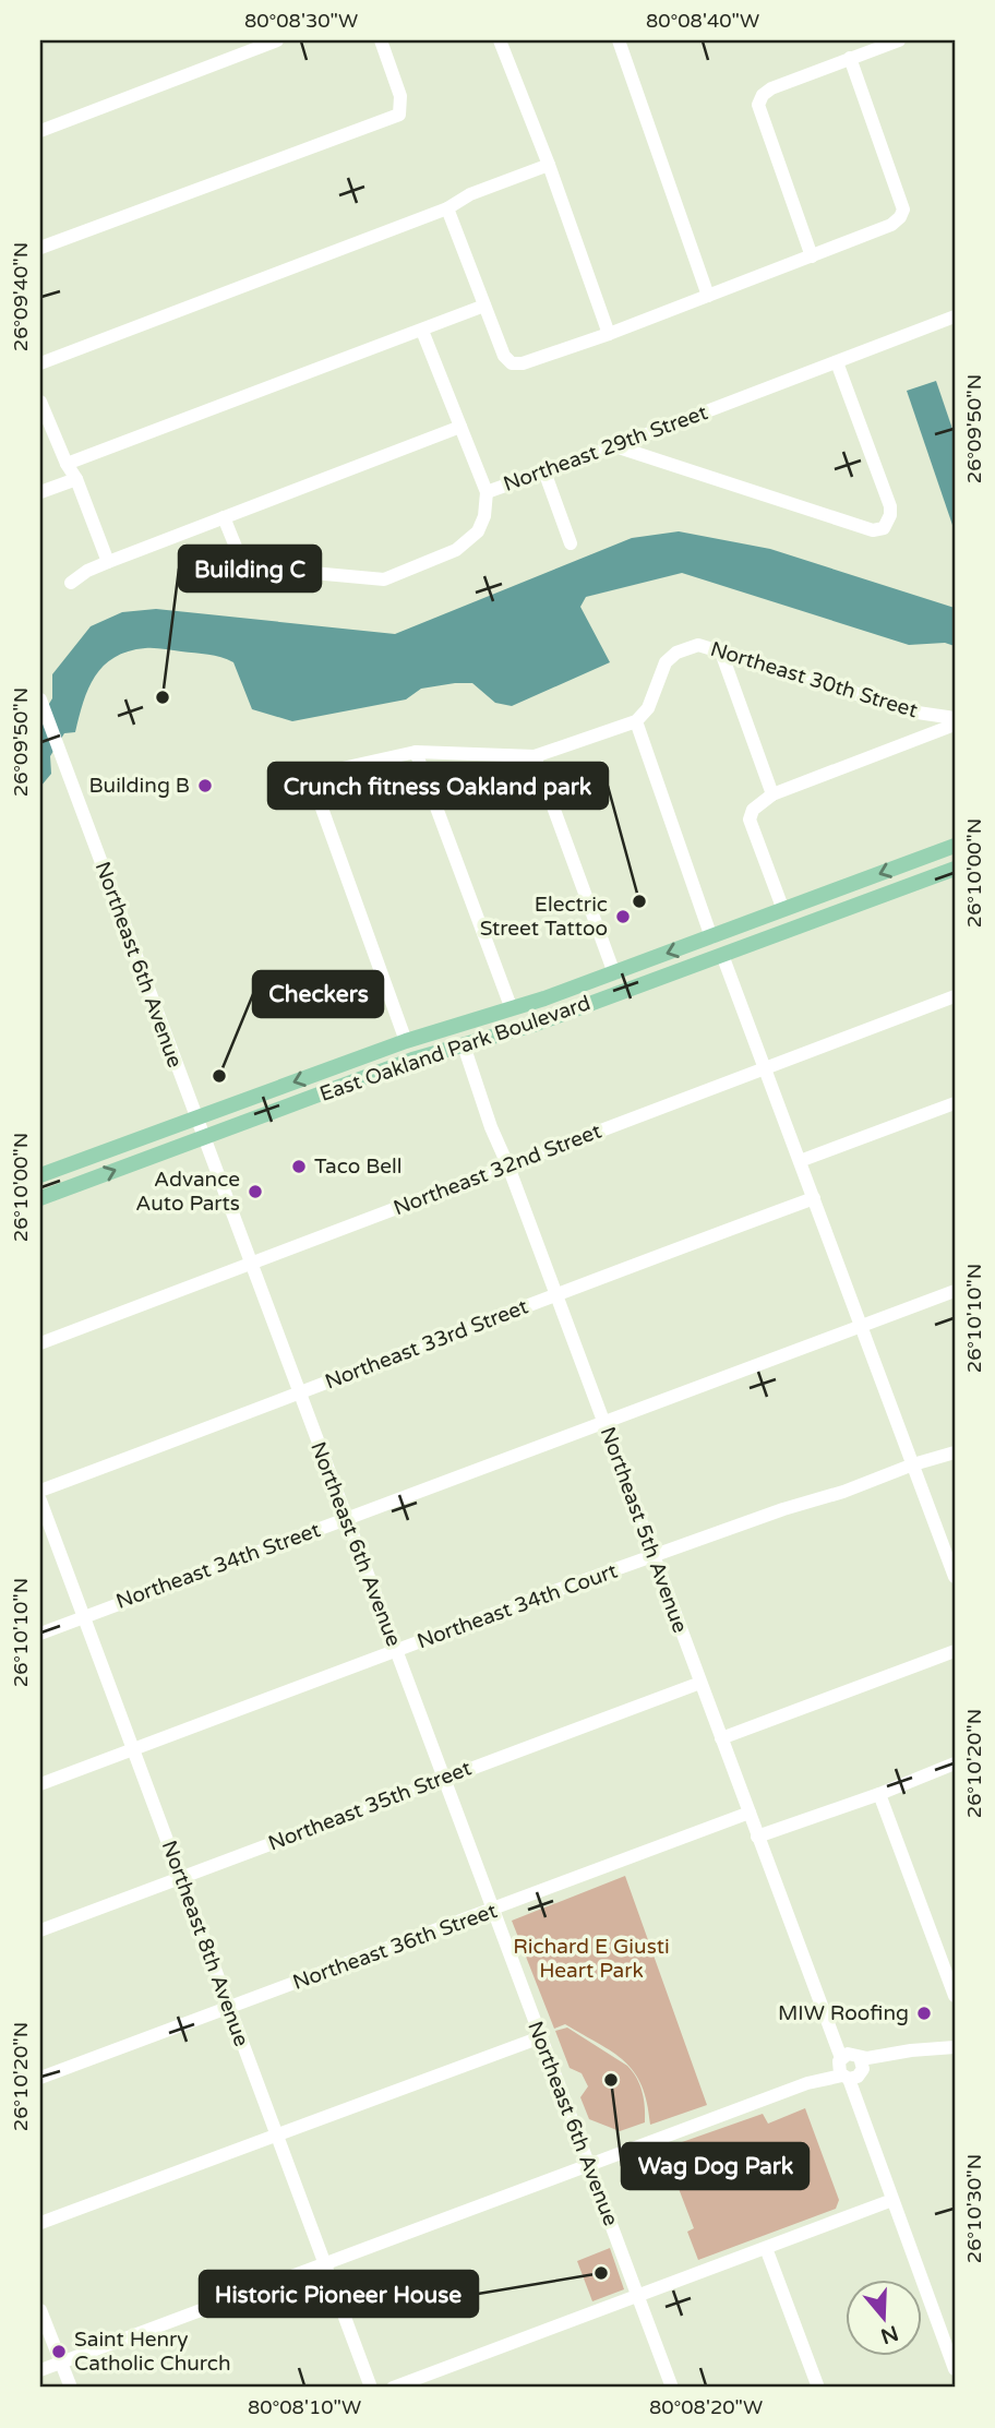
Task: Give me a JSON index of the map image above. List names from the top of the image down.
{
  "streets": {
    "main road": ["East Oakland Park Boulevard"],
    "street": [
      "Northeast 29th Street",
      "Northeast 30th Street",
      "Northeast 6th Avenue",
      "Northeast 32nd Street",
      "Northeast 33rd Street",
      "Northeast 5th Avenue",
      "Northeast 34th Street",
      "Northeast 34th Court",
      "Northeast 35th Street",
      "Northeast 8th Avenue",
      "Northeast 36th Street"
    ]
  },
  "crossings": [
    ["Northeast 6th Avenue", "East Oakland Park Boulevard"],
    ["Northeast 6th Avenue", "Northeast 32nd Street"],
    ["Northeast 6th Avenue", "Northeast 33rd Street"],
    ["Northeast 6th Avenue", "Northeast 34th Street"],
    ["Northeast 6th Avenue", "Northeast 34th Court"],
    ["Northeast 6th Avenue", "Northeast 35th Street"],
    ["Northeast 6th Avenue", "Northeast 36th Street"],
    ["East Oakland Park Boulevard", "Northeast 5th Avenue"],
    ["Northeast 32nd Street", "Northeast 5th Avenue"],
    ["Northeast 33rd Street", "Northeast 5th Avenue"],
    ["Northeast 5th Avenue", "Northeast 34th Street"],
    ["Northeast 5th Avenue", "Northeast 34th Court"],
    ["Northeast 5th Avenue", "Northeast 35th Street"],
    ["Northeast 5th Avenue", "Northeast 36th Street"],
    ["Northeast 34th Street", "Northeast 8th Avenue"],
    ["Northeast 34th Court", "Northeast 8th Avenue"],
    ["Northeast 35th Street", "Northeast 8th Avenue"],
    ["Northeast 8th Avenue", "Northeast 36th Street"]
  ],
  "parks": ["Richard E Giusti Heart Park"],
  "places": [
    "Building C",
    "Building B",
    "Crunch fitness Oakland park",
    "Electric Street Tattoo",
    "Checkers",
    "Taco Bell",
    "Advance Auto Parts",
    "MIW Roofing",
    "Wag Dog Park",
    "Historic Pioneer House",
    "Saint Henry Catholic Church"
  ],
  "north": "bottom",
  "coordinates": [
    "80°08'30\"W",
    "80°08'40\"W",
    "26°09'40\"N",
    "26°09'50\"N",
    "26°10'00\"N",
    "26°10'10\"N",
    "26°10'20\"N",
    "26°10'30\"N",
    "80°08'10\"W",
    "80°08'20\"W"
  ]
}
